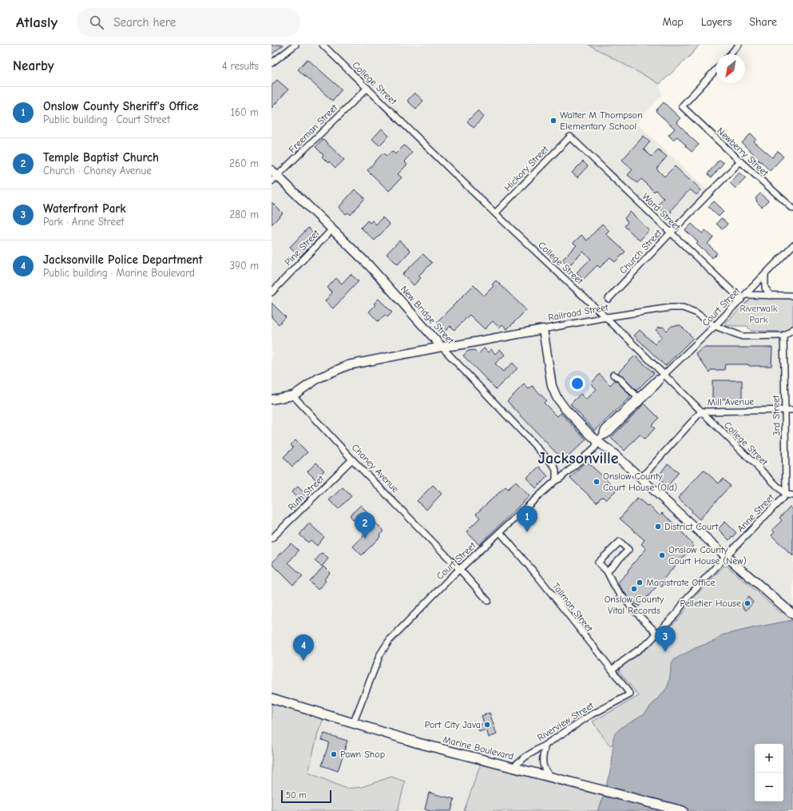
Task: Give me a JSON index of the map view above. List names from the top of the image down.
{
  "streets": {
    "main road": ["Railroad Street", "New Bridge Street", "Marine Boulevard"],
    "street": [
      "College Street",
      "Freeman Street",
      "Newberry Street",
      "Hickory Street",
      "Ward Street",
      "Pine Street",
      "Church Street",
      "Court Street",
      "Mill Avenue",
      "3rd Street",
      "Chaney Avenue",
      "Ruth Street",
      "Anne Street",
      "Tallman Street",
      "Riverview Street"
    ]
  },
  "crossings": [
    ["College Street", "Freeman Street"],
    ["College Street", "Hickory Street"],
    ["College Street", "Court Street"],
    ["College Street", "Railroad Street"],
    ["College Street", "Mill Avenue"],
    ["College Street", "3rd Street"],
    ["College Street", "Anne Street"],
    ["Freeman Street", "New Bridge Street"],
    ["Newberry Street", "Church Street"],
    ["Hickory Street", "Ward Street"],
    ["Ward Street", "Church Street"],
    ["Ward Street", "Court Street"],
    ["Pine Street", "New Bridge Street"],
    ["Court Street", "Railroad Street"],
    ["Court Street", "New Bridge Street"],
    ["Court Street", "Chaney Avenue"],
    ["Court Street", "Tallman Street"],
    ["Court Street", "Marine Boulevard"],
    ["Railroad Street", "New Bridge Street"],
    ["Railroad Street", "3rd Street"],
    ["Railroad Street", "Chaney Avenue"],
    ["Mill Avenue", "3rd Street"],
    ["3rd Street", "Anne Street"],
    ["Chaney Avenue", "Ruth Street"],
    ["Anne Street", "Tallman Street"],
    ["Tallman Street", "Riverview Street"],
    ["Riverview Street", "Marine Boulevard"]
  ],
  "districts": ["Jacksonville"],
  "parks": ["Riverwalk Park"],
  "places": [
    "Walter M Thompson Elementary School",
    "Onslow County Court House (Old)",
    "District Court",
    "Onslow County Court House (New)",
    "Magistrate Office",
    "Onslow County Vital Records",
    "Pelletier House",
    "Port City Java",
    "Pawn Shop"
  ],
  "scale_bar": "50 m",
  "north": "bottom left",
  "page": {
    "header": "Atlasly",
    "search": "Search here",
    "nav": ["Map", "Layers", "Share"],
    "heading": ["Nearby", "4 results"],
    "list": [
      {
        "mark": "1",
        "name": "Onslow County Sheriff's Office",
        "note": "Public building · Court Street",
        "value": "160 m"
      },
      {
        "mark": "2",
        "name": "Temple Baptist Church",
        "note": "Church · Chaney Avenue",
        "value": "260 m"
      },
      {
        "mark": "3",
        "name": "Waterfront Park",
        "note": "Park · Anne Street",
        "value": "280 m"
      },
      {
        "mark": "4",
        "name": "Jacksonville Police Department",
        "note": "Public building · Marine Boulevard",
        "value": "390 m"
      }
    ],
    "pins": [
      "1",
      "2",
      "3",
      "4"
    ],
    "map_buttons": ["+", "−"],
    "scale": "50 m"
  }
}
